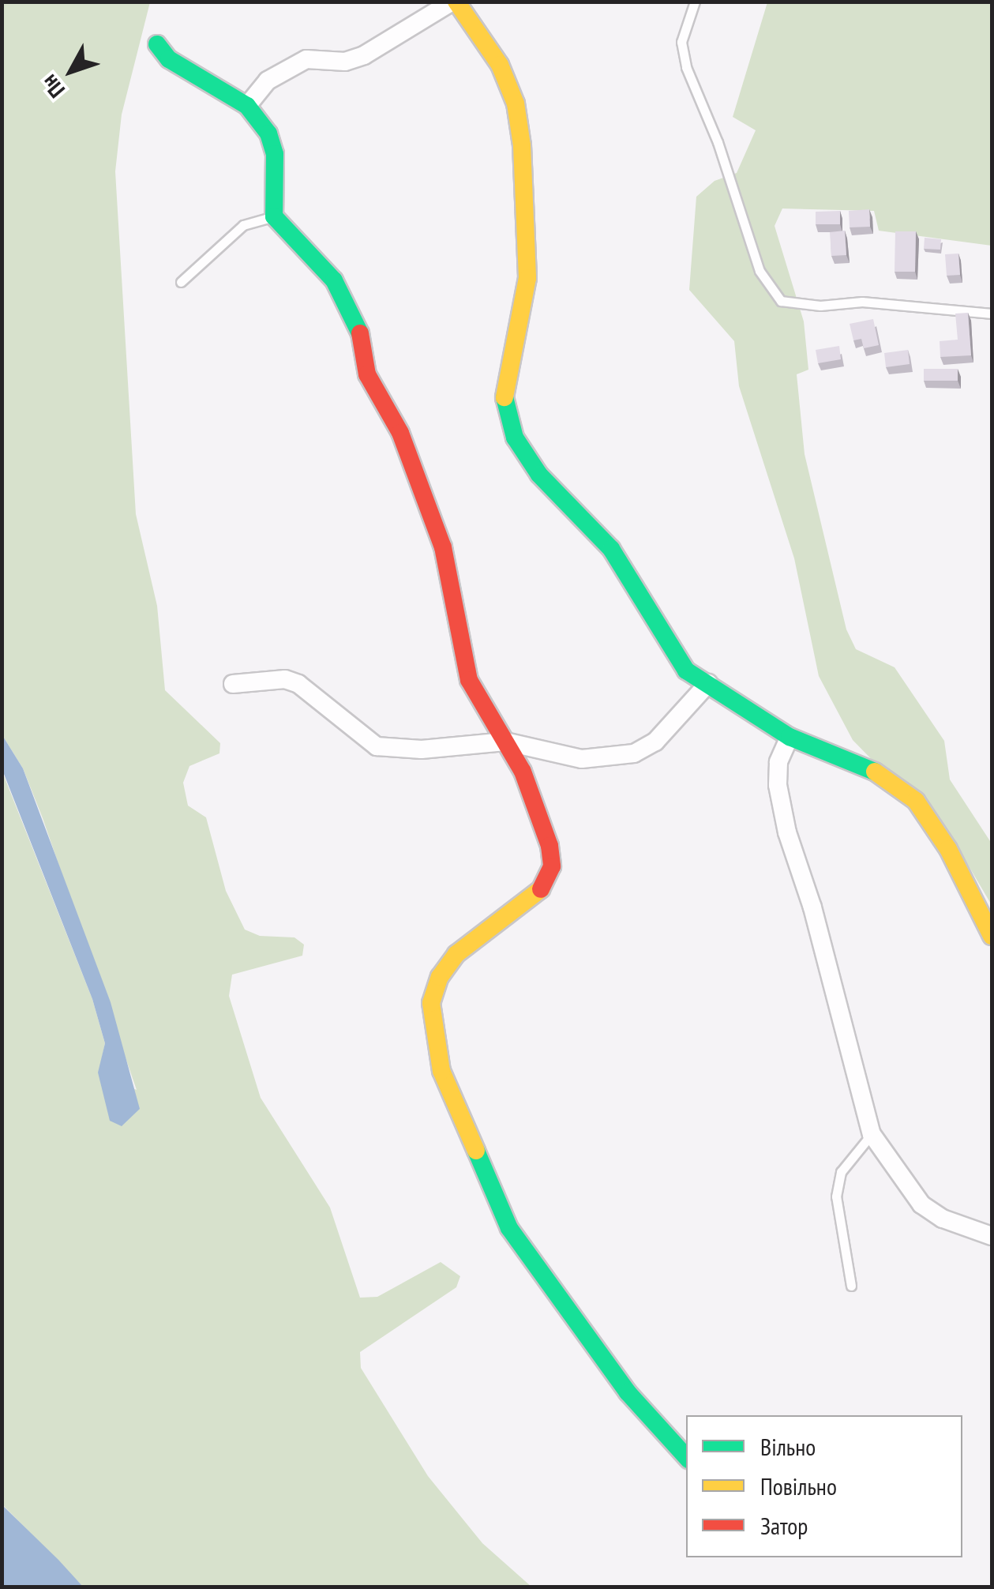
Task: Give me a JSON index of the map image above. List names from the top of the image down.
{
  "legend": ["Вільно", "Повільно", "Затор"],
  "north": "bottom left"
}
